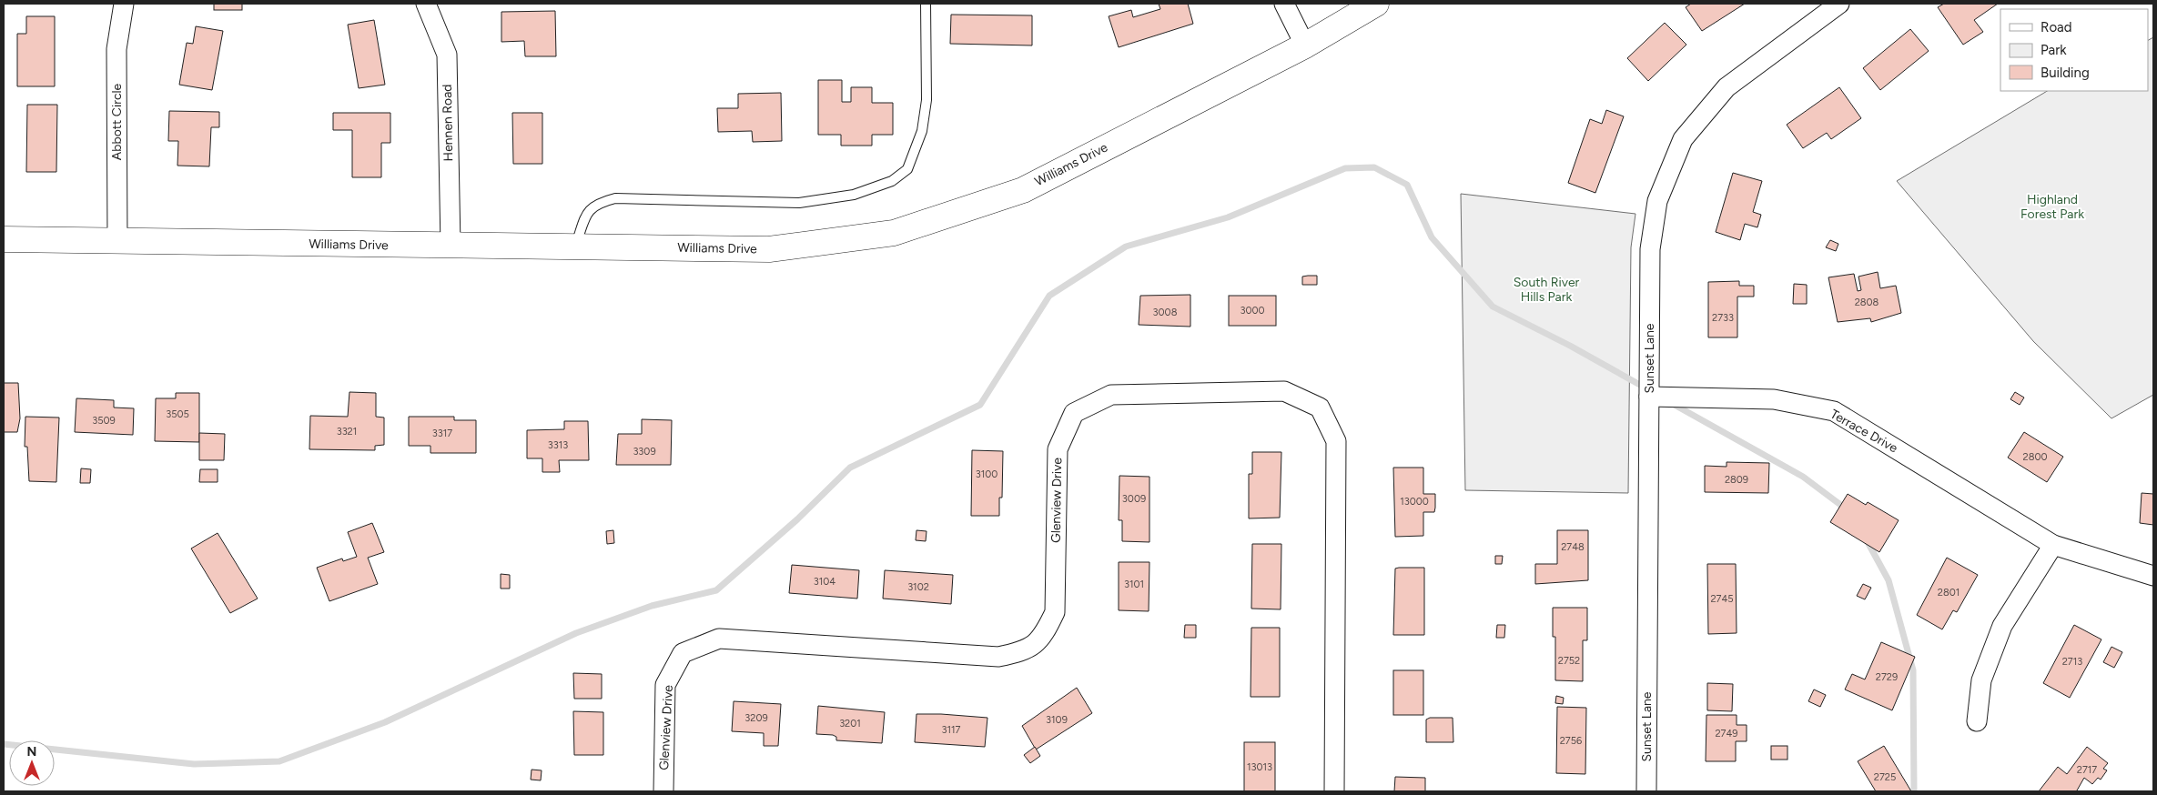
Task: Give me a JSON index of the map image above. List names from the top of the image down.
{
  "streets": {
    "main road": ["Williams Drive"],
    "street": [
      "Abbott Circle",
      "Hennen Road",
      "Sunset Lane",
      "Terrace Drive",
      "Glenview Drive"
    ]
  },
  "crossings": [
    ["Abbott Circle", "Williams Drive"],
    ["Hennen Road", "Williams Drive"],
    ["Sunset Lane", "Terrace Drive"]
  ],
  "parks": ["Highland Forest Park", "South River Hills Park"],
  "house_numbers": [
    "2808",
    "3000",
    "3008",
    "2733",
    "3505",
    "3509",
    "3321",
    "3317",
    "3313",
    "3309",
    "2800",
    "3100",
    "2809",
    "3009",
    "13000",
    "2748",
    "3104",
    "3101",
    "3102",
    "2801",
    "2745",
    "2752",
    "2713",
    "2729",
    "3209",
    "3109",
    "3201",
    "3117",
    "2749",
    "2756",
    "13013",
    "2717",
    "2725"
  ],
  "legend": ["Road", "Park", "Building"],
  "north": "top"
}
